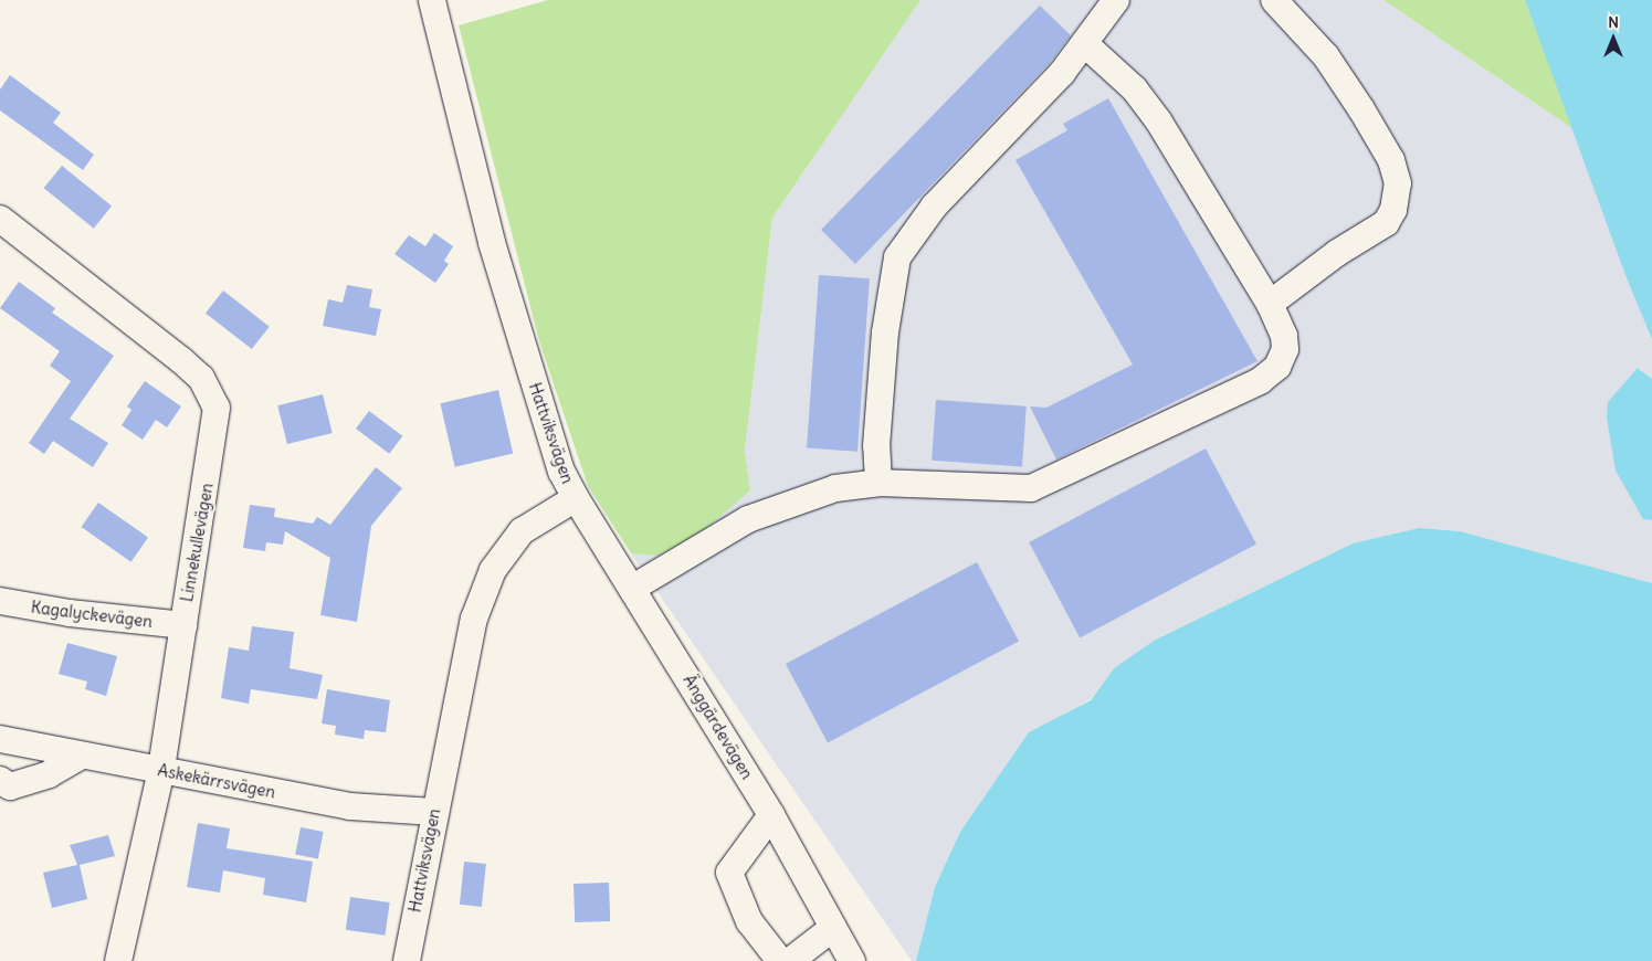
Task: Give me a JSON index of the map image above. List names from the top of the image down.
{
  "streets": {
    "street": [
      "Hattviksvägen",
      "Linnekullevägen",
      "Kagalyckevägen",
      "Änggärdevägen",
      "Askekärrsvägen"
    ]
  },
  "crossings": [
    ["Hattviksvägen", "Änggärdevägen"],
    ["Hattviksvägen", "Askekärrsvägen"],
    ["Linnekullevägen", "Kagalyckevägen"],
    ["Linnekullevägen", "Askekärrsvägen"]
  ],
  "north": "top"
}
